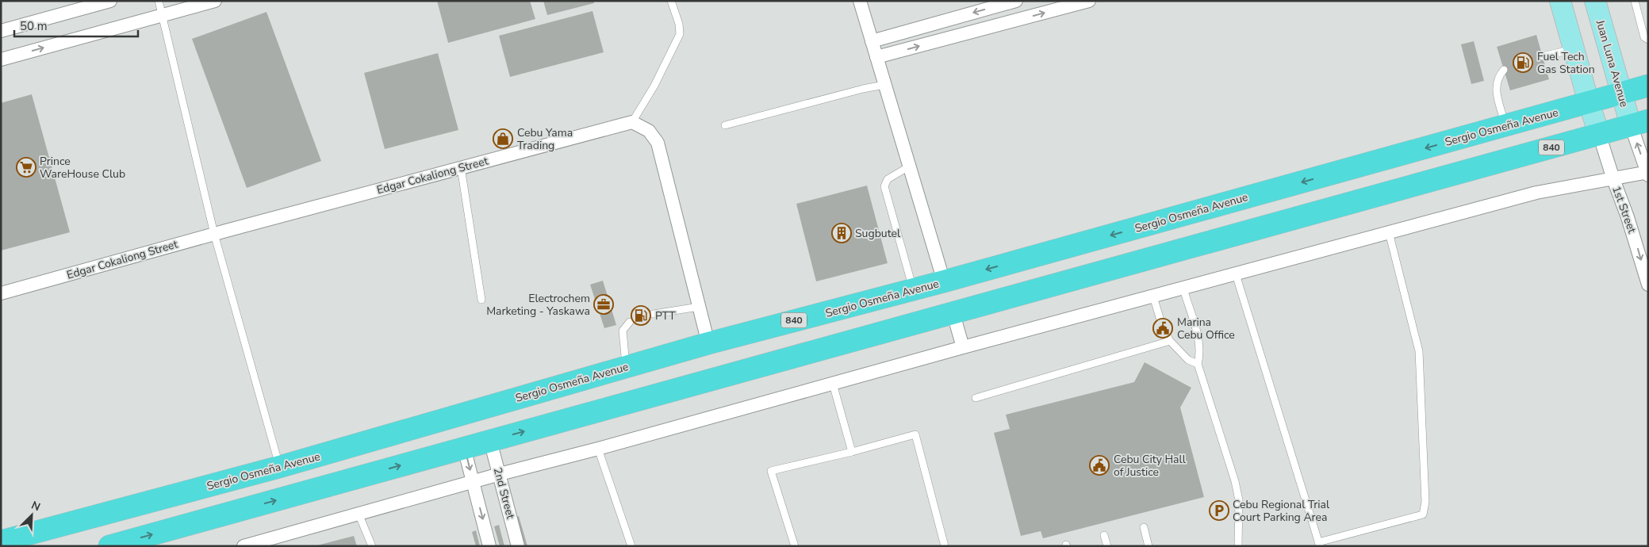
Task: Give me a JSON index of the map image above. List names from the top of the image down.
{
  "streets": {
    "highway": ["Sergio Osmeña Avenue", "840"],
    "main road": ["Juan Luna Avenue"],
    "street": ["Edgar Cokaliong Street", "1st Street", "2nd Street"]
  },
  "crossings": [
    ["Juan Luna Avenue", "Sergio Osmeña Avenue"],
    ["Juan Luna Avenue", "840"],
    ["840", "1st Street"],
    ["840", "2nd Street"]
  ],
  "one_way": ["1st Street"],
  "places": {
    "fuel station": ["Fuel Tech Gas Station", "PTT"],
    "shop": ["Cebu Yama Trading"],
    "supermarket": ["Prince WareHouse Club"],
    "building": ["Sugbutel"],
    "office": ["Electrochem Marketing - Yaskawa"],
    "public building": ["Marina Cebu Office", "Cebu City Hall of Justice"],
    "parking": ["Cebu Regional Trial Court Parking Area"]
  },
  "scale_bar": "50 m",
  "north": "top right"
}
